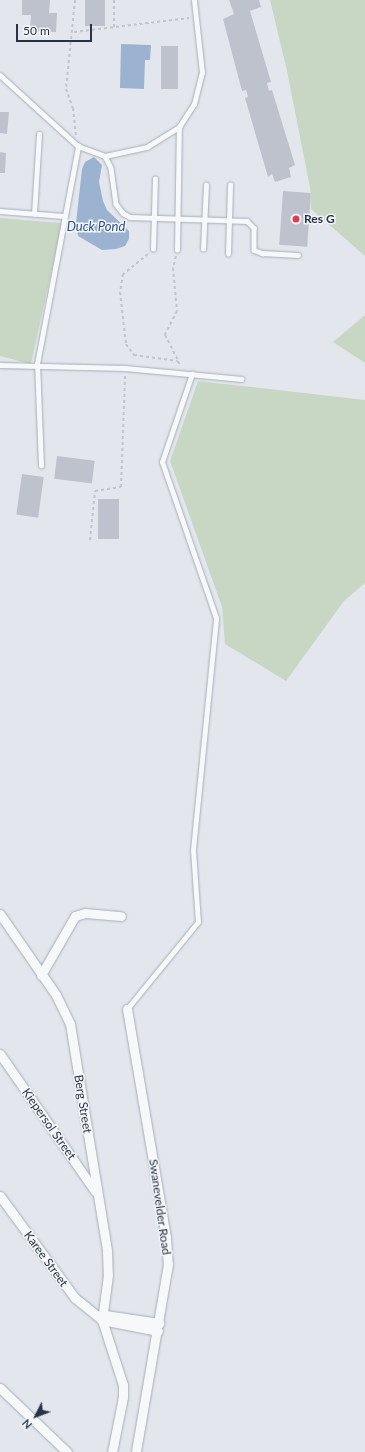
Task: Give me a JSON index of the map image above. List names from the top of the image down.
{
  "streets": {
    "street": [
      "Berg Street",
      "Kiepersol Street",
      "Swanevelder Road",
      "Karee Street"
    ]
  },
  "crossings": [
    ["Berg Street", "Kiepersol Street"],
    ["Berg Street", "Karee Street"]
  ],
  "water": ["Duck Pond"],
  "places": ["Res G"],
  "scale_bar": "50 m",
  "north": "bottom left"
}
